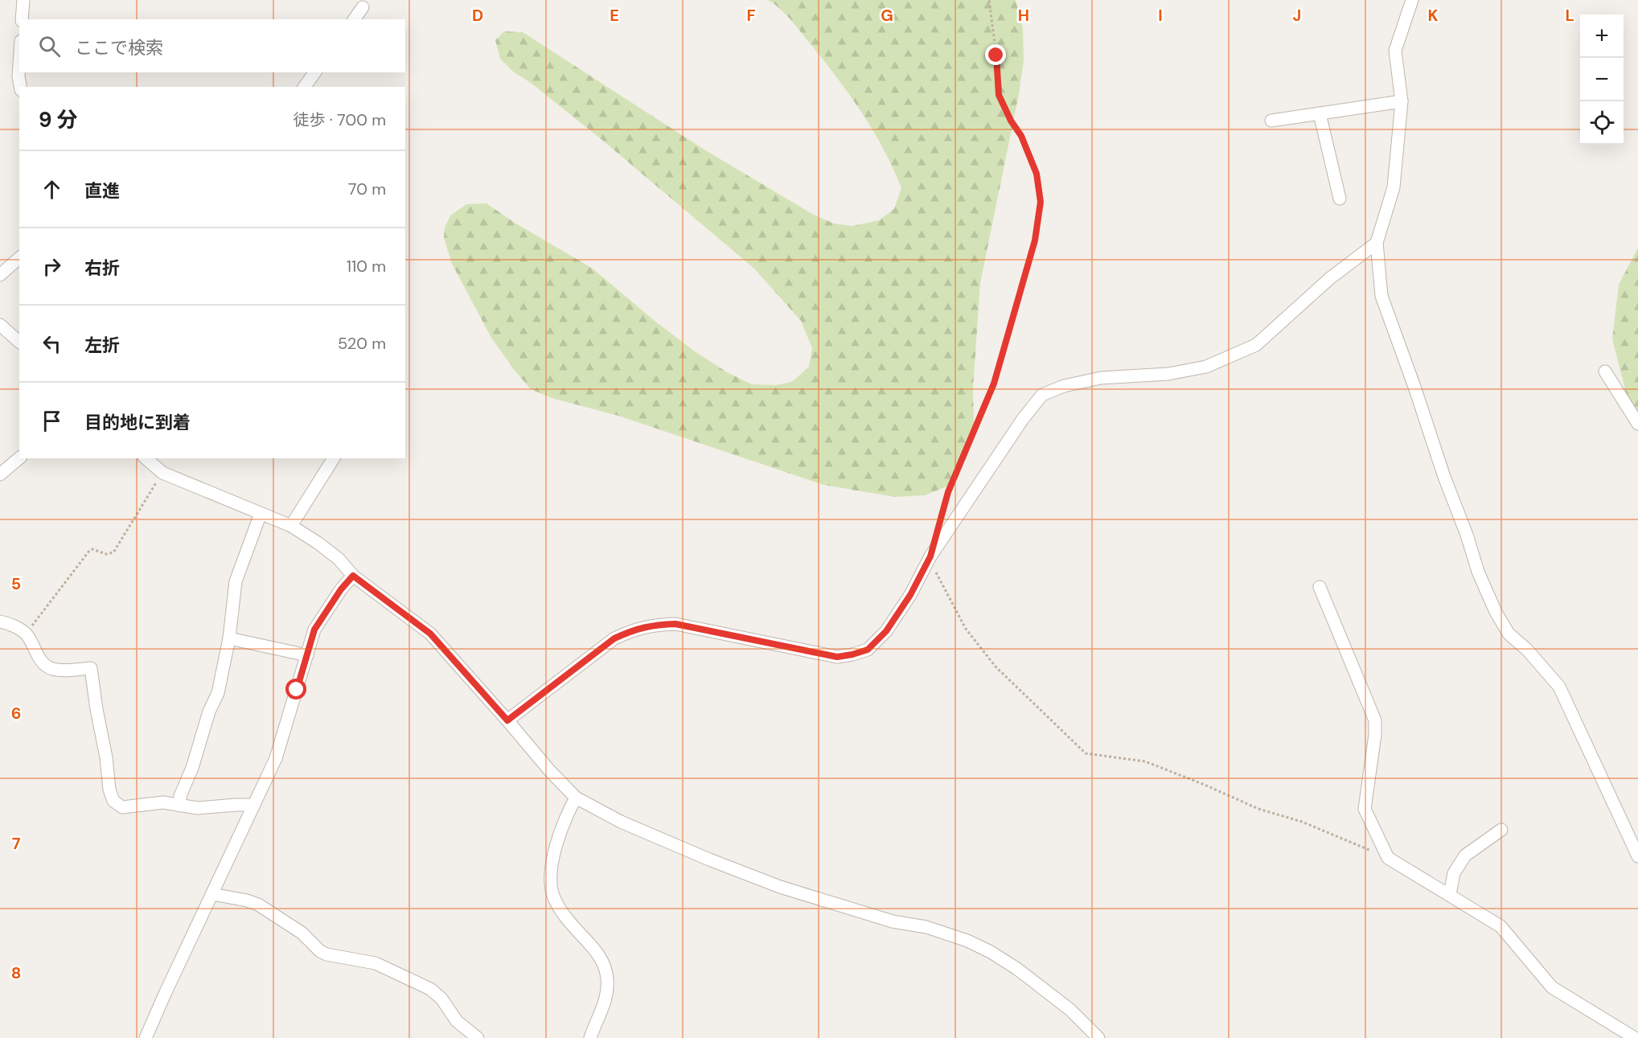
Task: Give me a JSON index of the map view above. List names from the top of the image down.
{
  "page": {
    "map_buttons": ["+", "−"],
    "search": "ここで検索",
    "heading": ["9 分", "徒歩 · 700 m"],
    "list": [
      ["直進", "70 m"],
      ["右折", "110 m"],
      ["左折", "520 m"],
      "目的地に到着"
    ]
  },
  "grid": {
    "columns": [
      "D",
      "E",
      "F",
      "G",
      "H",
      "I",
      "J",
      "K",
      "L"
    ],
    "rows": [
      "5",
      "6",
      "7",
      "8"
    ]
  }
}
